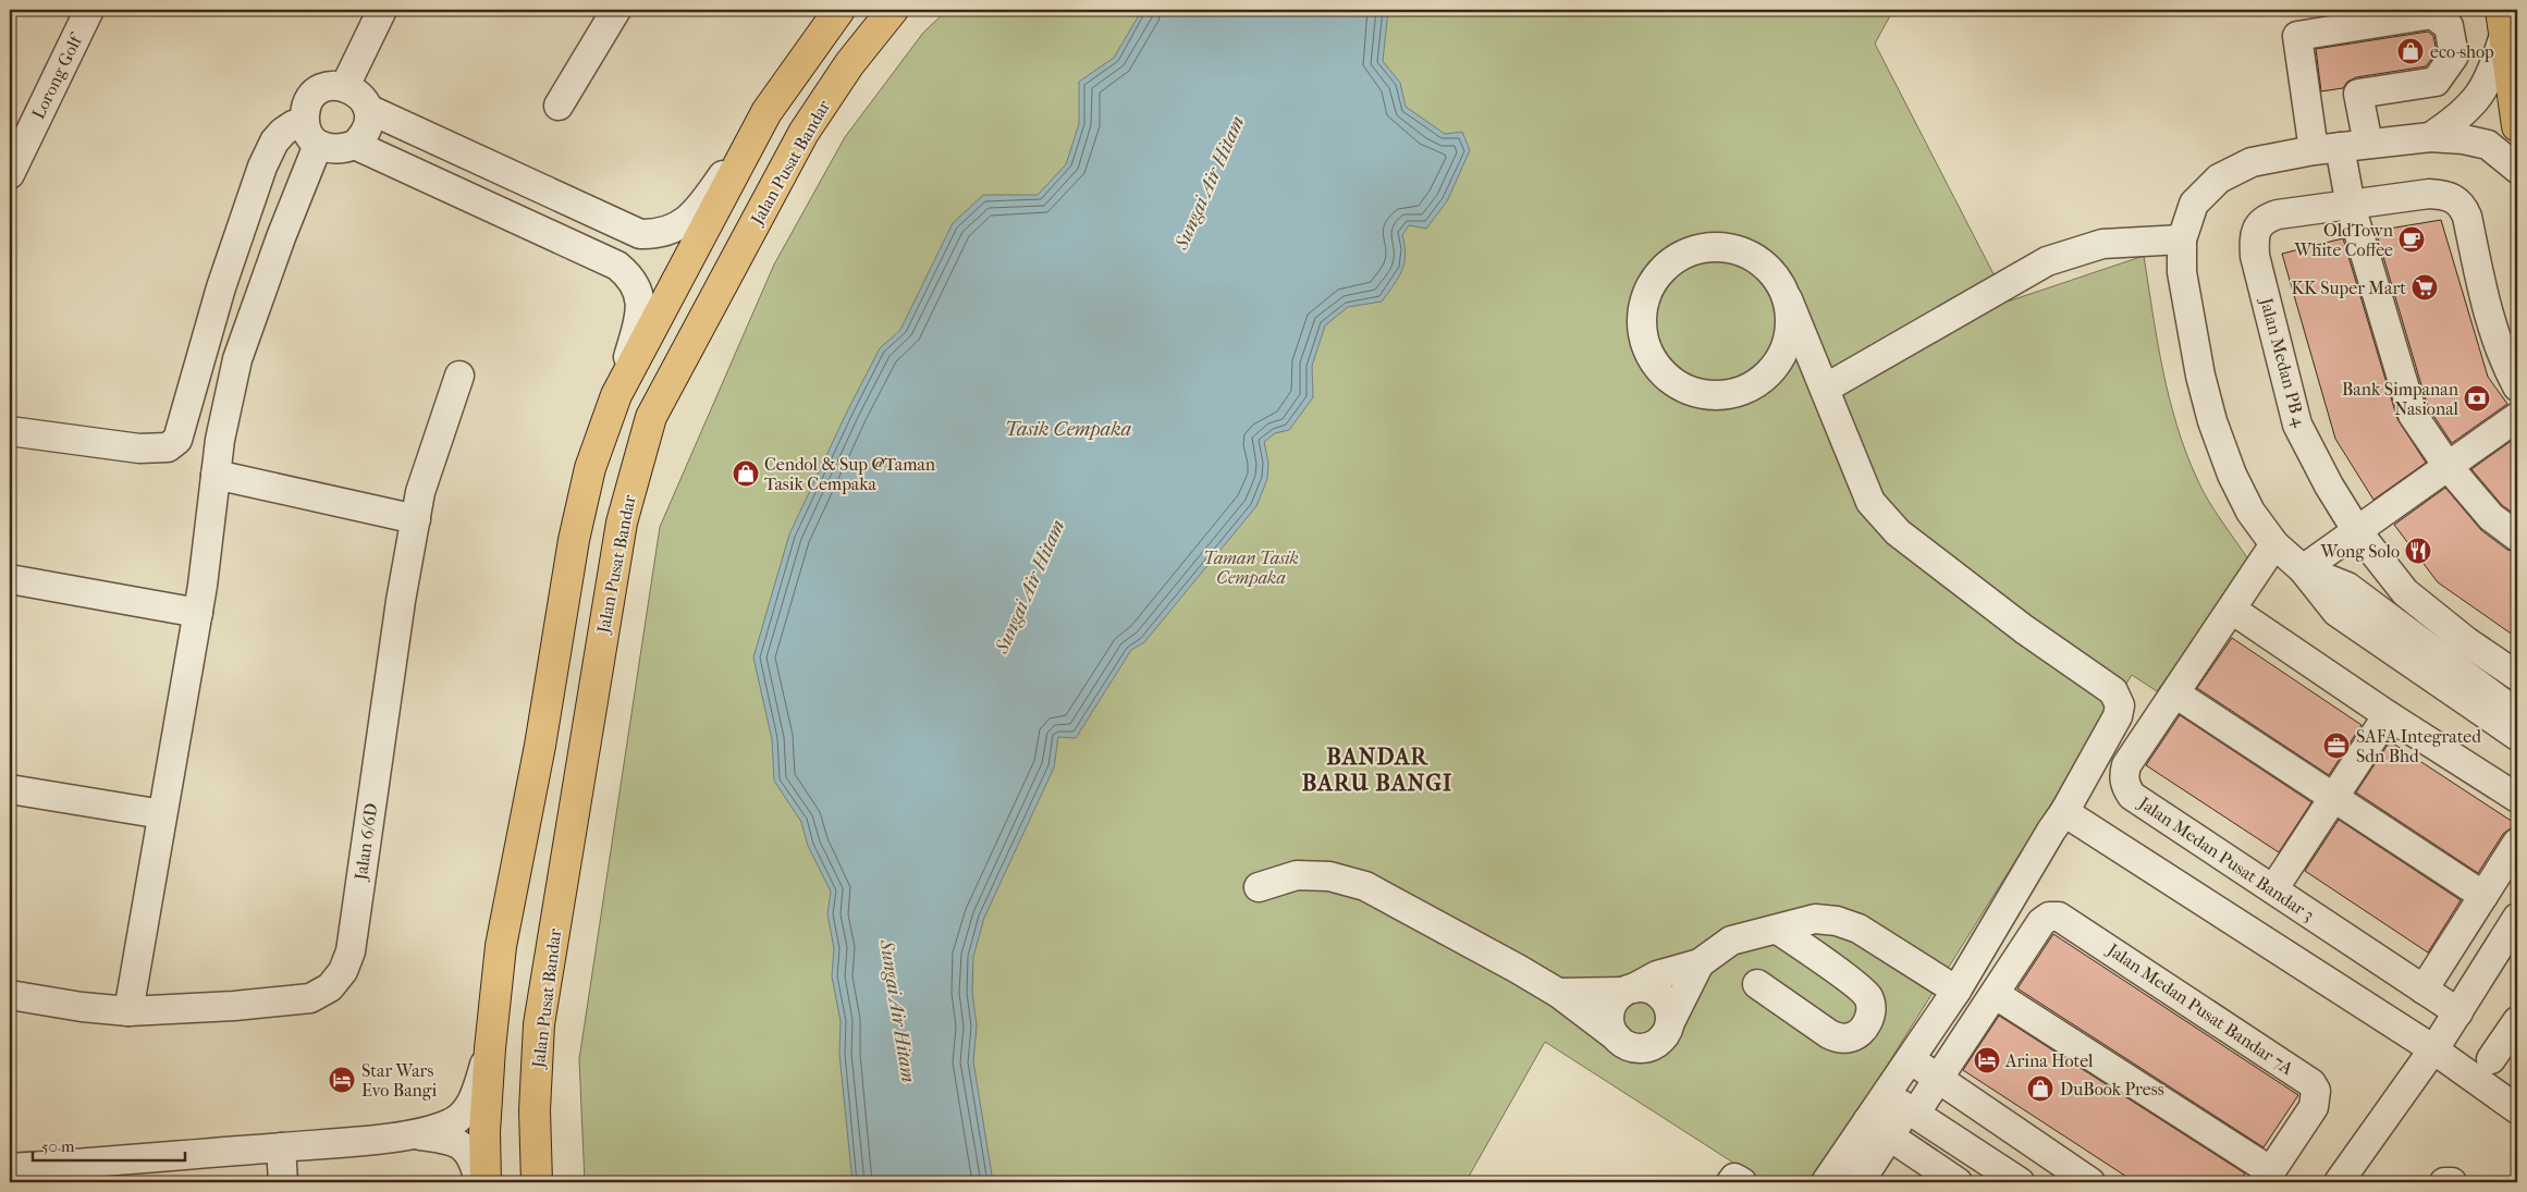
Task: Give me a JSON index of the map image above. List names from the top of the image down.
{
  "streets": {
    "main road": ["Jalan Pusat Bandar"],
    "street": [
      "Lorong Golf",
      "Jalan Medan PB 4",
      "Jalan 6/6D",
      "Jalan Medan Pusat Bandar 3",
      "Jalan Medan Pusat Bandar 7A"
    ]
  },
  "districts": ["BANDAR BARU BANGI"],
  "water": ["Sungai Air Hitam", "Tasik Cempaka"],
  "parks": ["Taman Tasik Cempaka"],
  "places": {
    "shop": ["eco-shop", "Cendol & Sup @Taman Tasik Cempaka", "DuBook Press"],
    "cafe": ["OldTown White Coffee"],
    "supermarket": ["KK Super Mart"],
    "bank": ["Bank Simpanan Nasional"],
    "restaurant": ["Wong Solo"],
    "office": ["SAFA Integrated Sdn Bhd"],
    "hotel": ["Arina Hotel", "Star Wars Evo Bangi"]
  },
  "scale_bar": "50 m"
}
